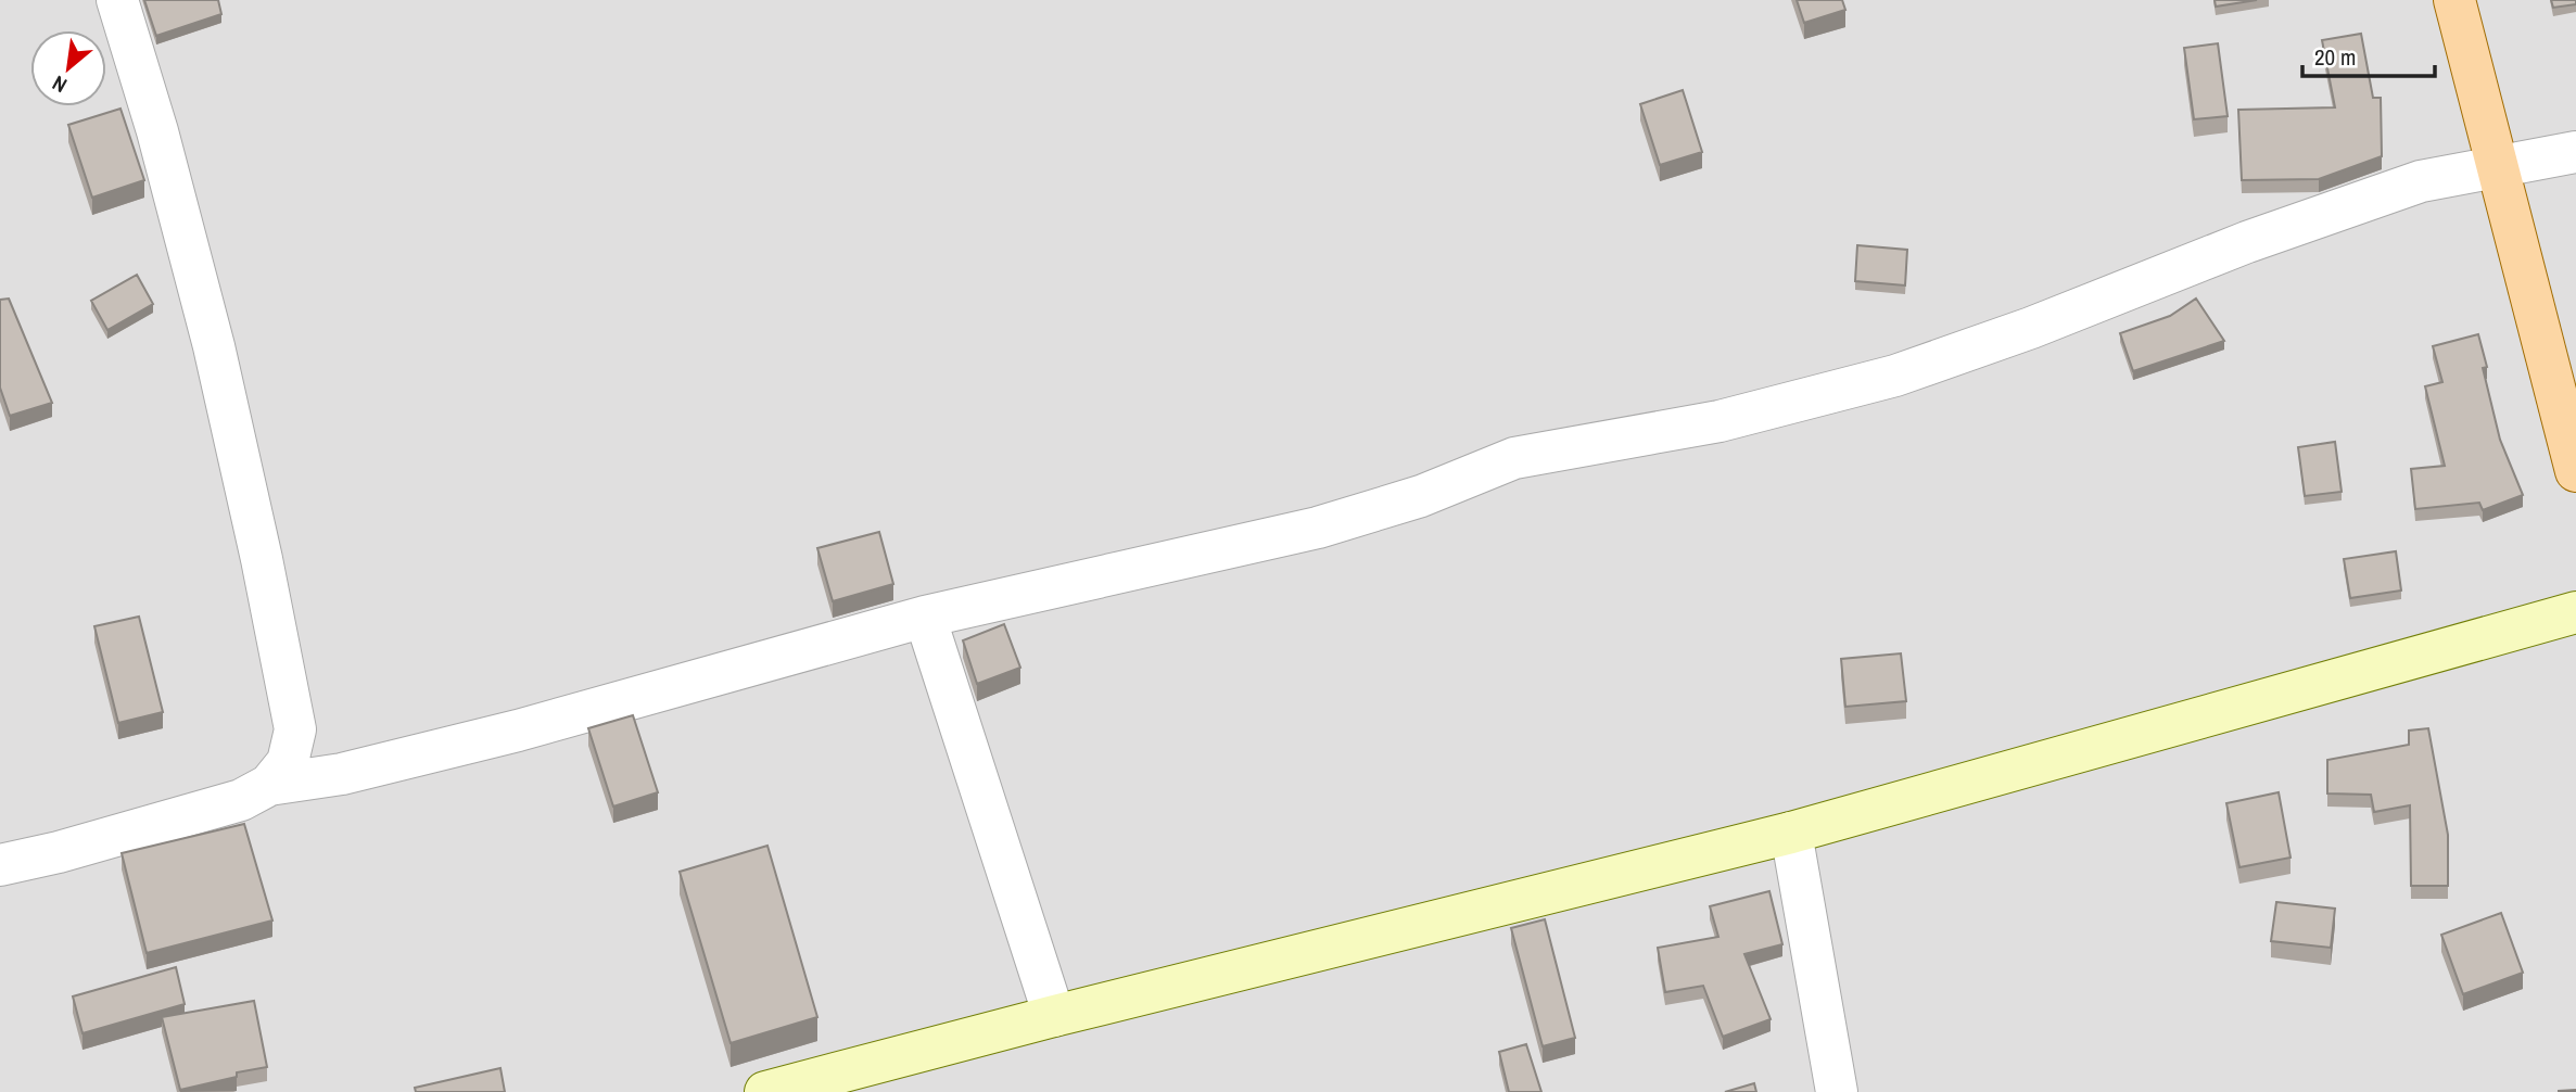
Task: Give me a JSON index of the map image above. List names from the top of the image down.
{
  "scale_bar": "20 m",
  "north": "bottom left"
}
